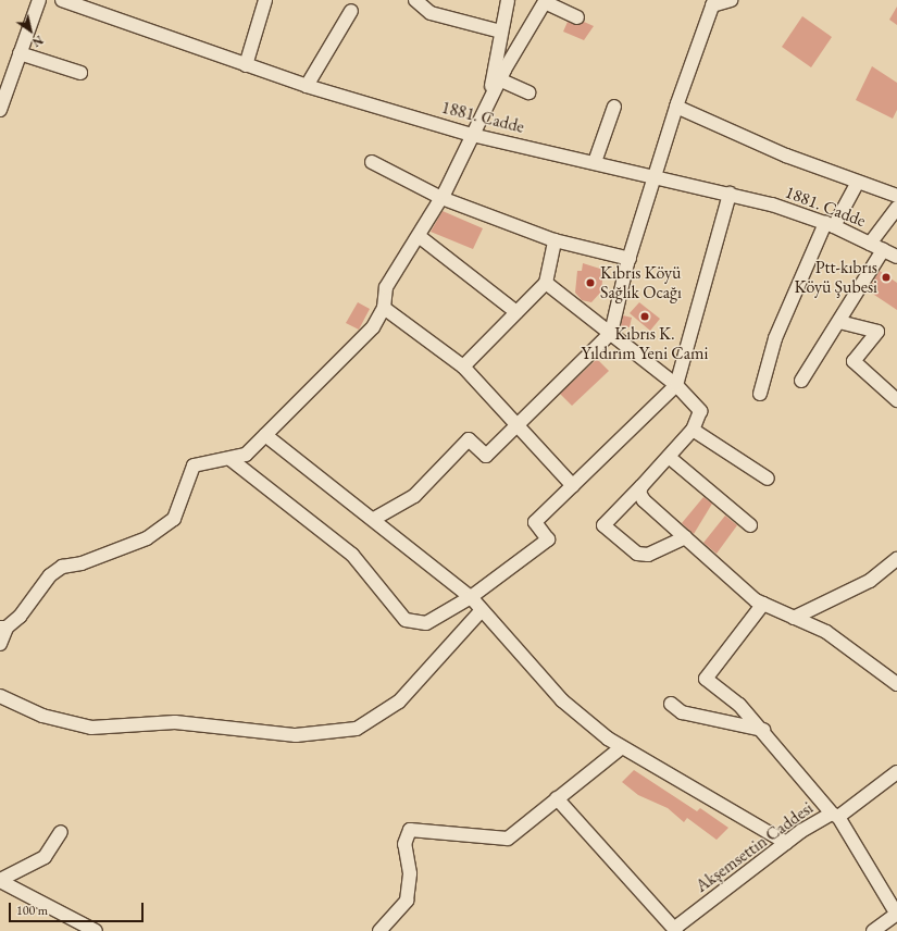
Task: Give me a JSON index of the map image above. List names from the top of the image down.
{
  "streets": {
    "street": ["1881. Cadde", "Akşemsettin Caddesi"]
  },
  "places": ["Ptt-kıbrıs Köyü Şubesi", "Kıbrıs Köyü Sağlık Ocağı", "Kıbrıs K. Yıldırım Yeni Cami"],
  "scale_bar": "100 m",
  "north": "bottom right"
}
